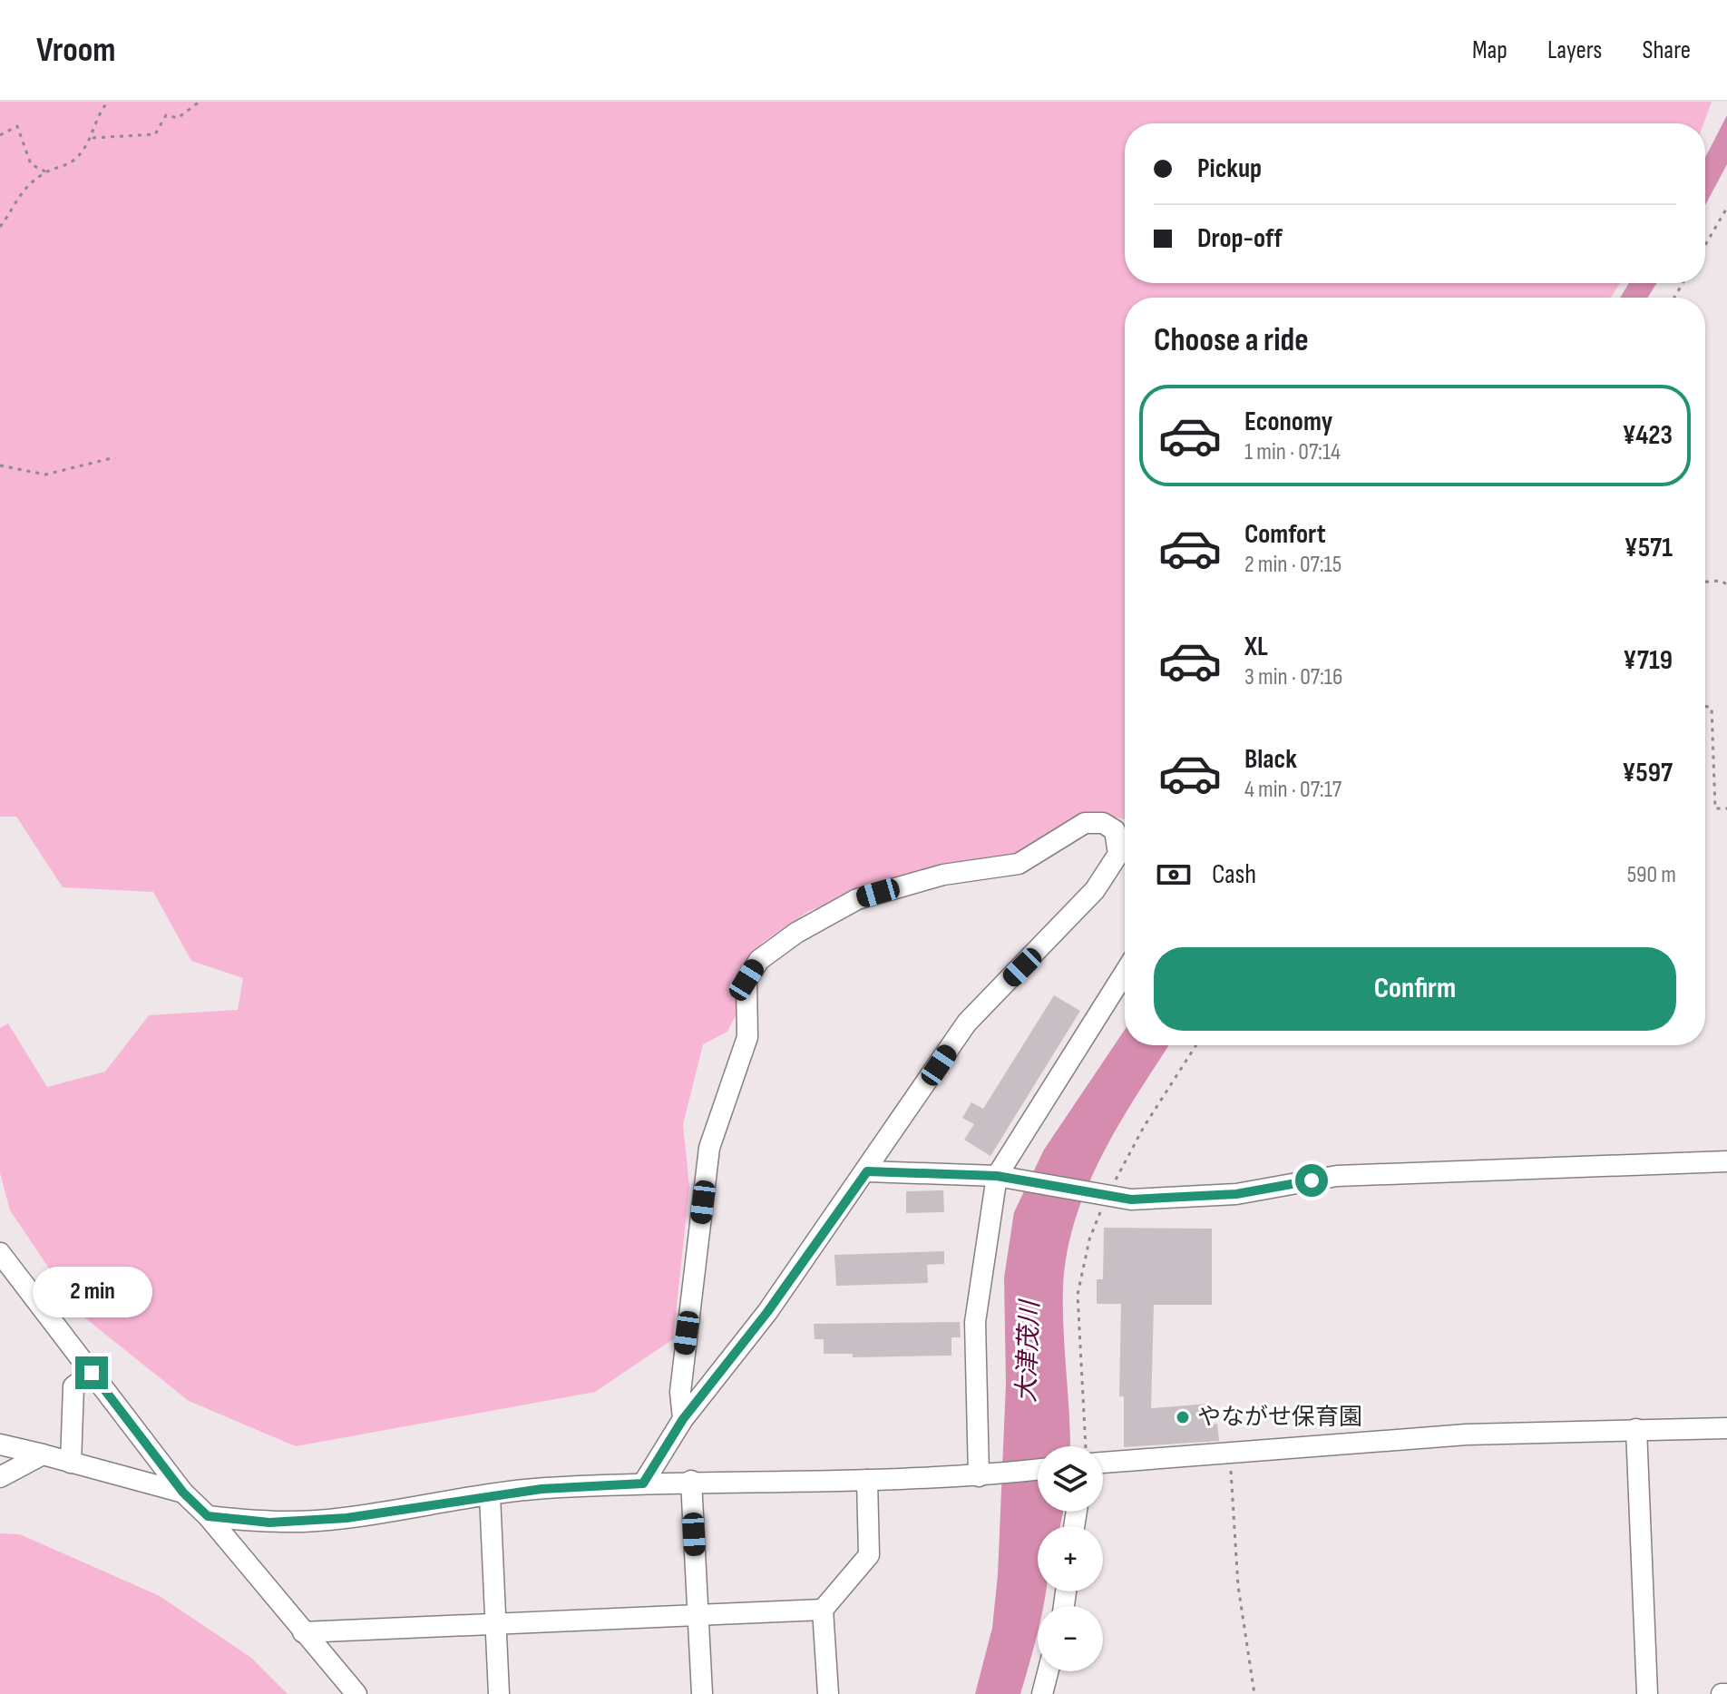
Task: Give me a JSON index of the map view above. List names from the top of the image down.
{
  "water": ["大津茂川"],
  "places": ["やながせ保育園"],
  "page": {
    "header": "Vroom",
    "nav": ["Map", "Layers", "Share"],
    "banner": ["Pickup", "Drop-off"],
    "heading": "Choose a ride",
    "list": [
      {
        "name": "Economy",
        "note": "1 min · 07:14",
        "value": "¥423"
      },
      {
        "name": "Comfort",
        "note": "2 min · 07:15",
        "value": "¥571"
      },
      {
        "name": "XL",
        "note": "3 min · 07:16",
        "value": "¥719"
      },
      {
        "name": "Black",
        "note": "4 min · 07:17",
        "value": "¥597"
      }
    ],
    "pay": ["Cash", "590 m"],
    "buttons": "Confirm",
    "bubble": "2 min",
    "map_buttons": ["+", "−"]
  }
}
